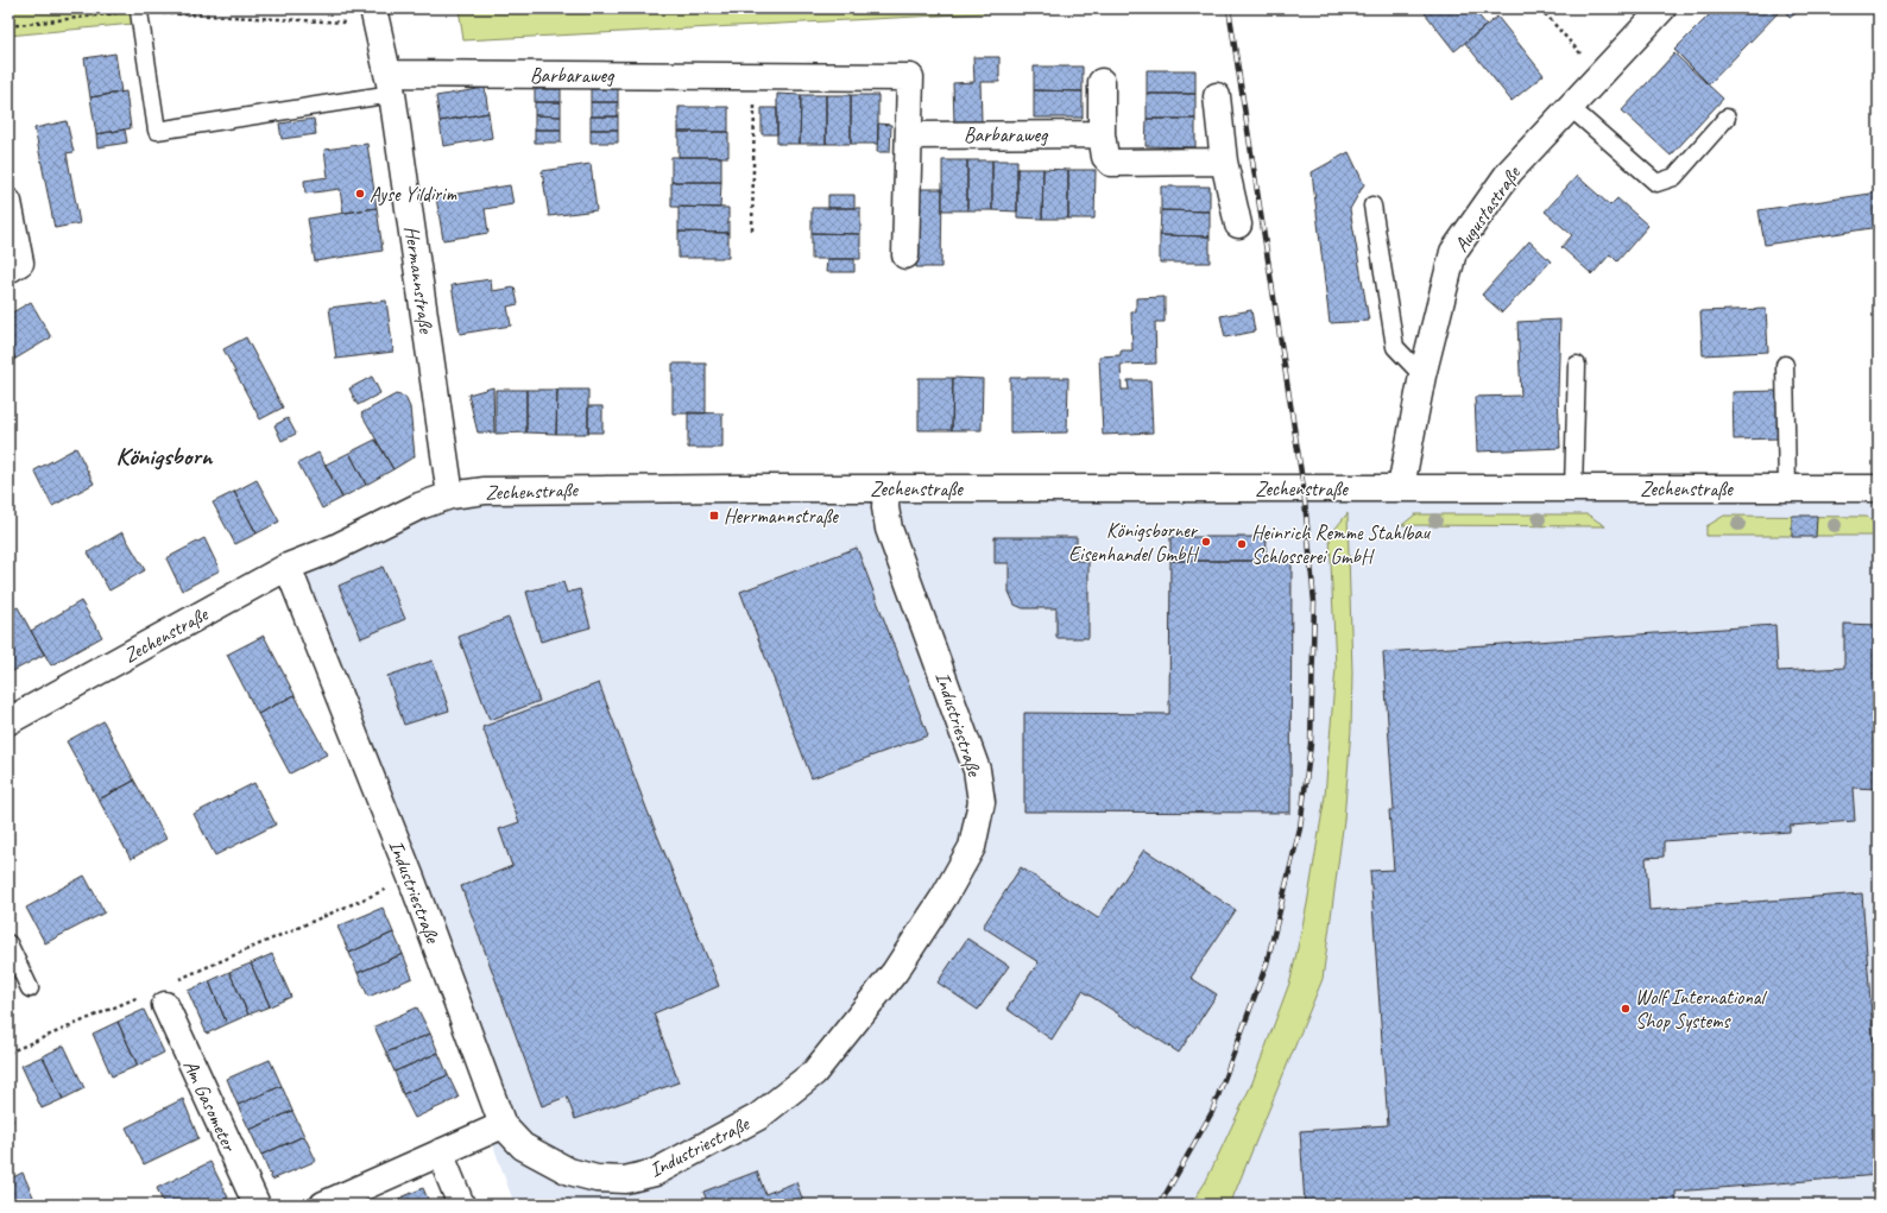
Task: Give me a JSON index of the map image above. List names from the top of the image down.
{
  "streets": {
    "street": [
      "Barbaraweg",
      "Augustastraße",
      "Hermannstraße",
      "Zechenstraße",
      "Industriestraße",
      "Am Gasometer"
    ]
  },
  "crossings": [
    ["Barbaraweg", "Hermannstraße"],
    ["Augustastraße", "Zechenstraße"],
    ["Hermannstraße", "Zechenstraße"],
    ["Zechenstraße", "Industriestraße"]
  ],
  "districts": ["Königsborn"],
  "places": {
    "other": [
      "Ayse Yildirim",
      "Königsborner Eisenhandel GmbH",
      "Heinrich Remme Stahlbau Schlosserei GmbH",
      "Wolf International Shop Systems"
    ],
    "transit": ["Herrmannstraße"]
  }
}
